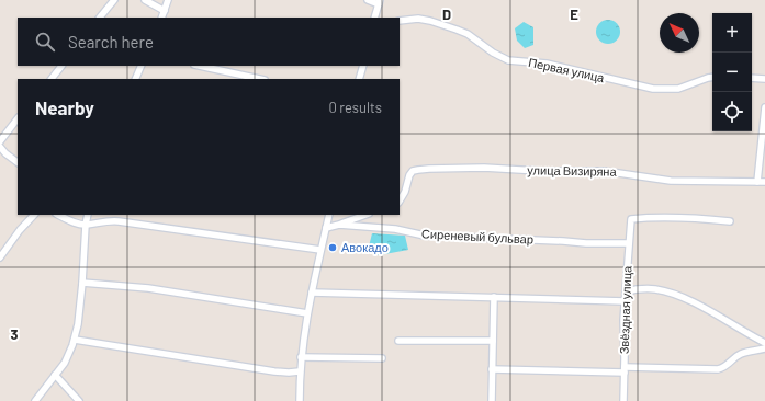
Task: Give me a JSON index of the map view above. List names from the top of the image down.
{
  "streets": {
    "street": [
      "Первая улица",
      "улица Визиряна",
      "Сиреневый бульвар",
      "Звёздная улица"
    ]
  },
  "crossings": [
    ["Сиреневый бульвар", "Звёздная улица"]
  ],
  "places": ["Авокадо"],
  "north": "top left",
  "page": {
    "map_buttons": ["+", "−"],
    "search": "Search here",
    "heading": ["Nearby", "0 results"]
  },
  "grid": {
    "columns": ["D", "E"],
    "rows": ["3"]
  }
}
